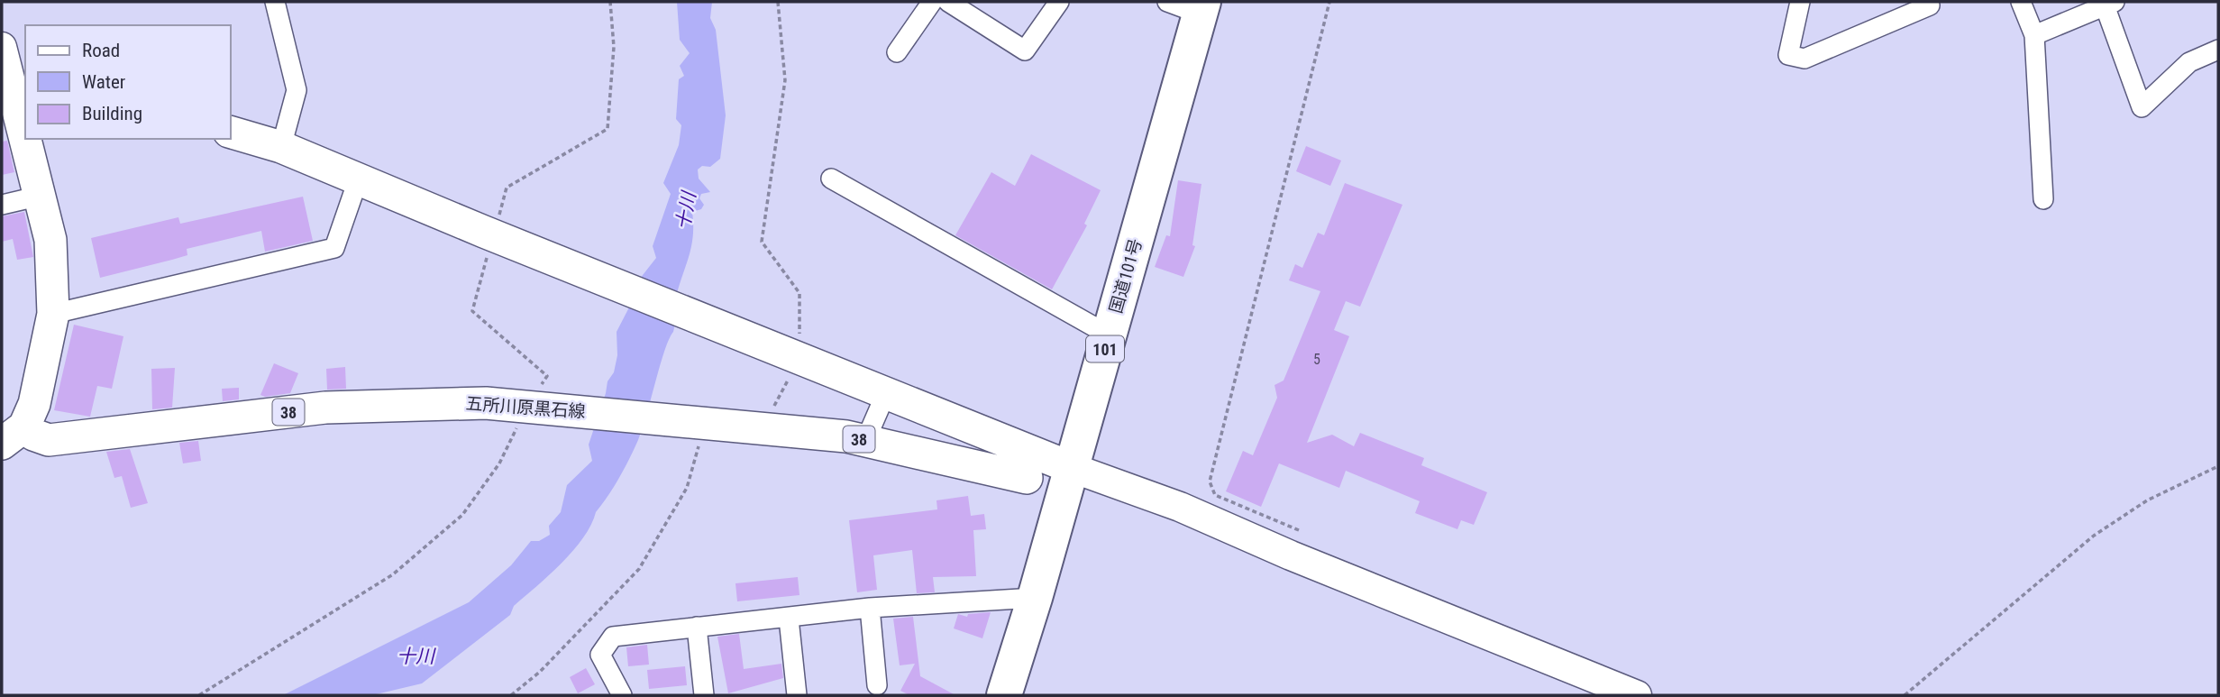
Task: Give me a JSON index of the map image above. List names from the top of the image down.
{
  "streets": {
    "highway": ["国道101号", "101"],
    "main road": ["五所川原黒石線", "38"]
  },
  "water": ["十川"],
  "house_numbers": ["5"],
  "legend": ["Road", "Water", "Building"]
}
